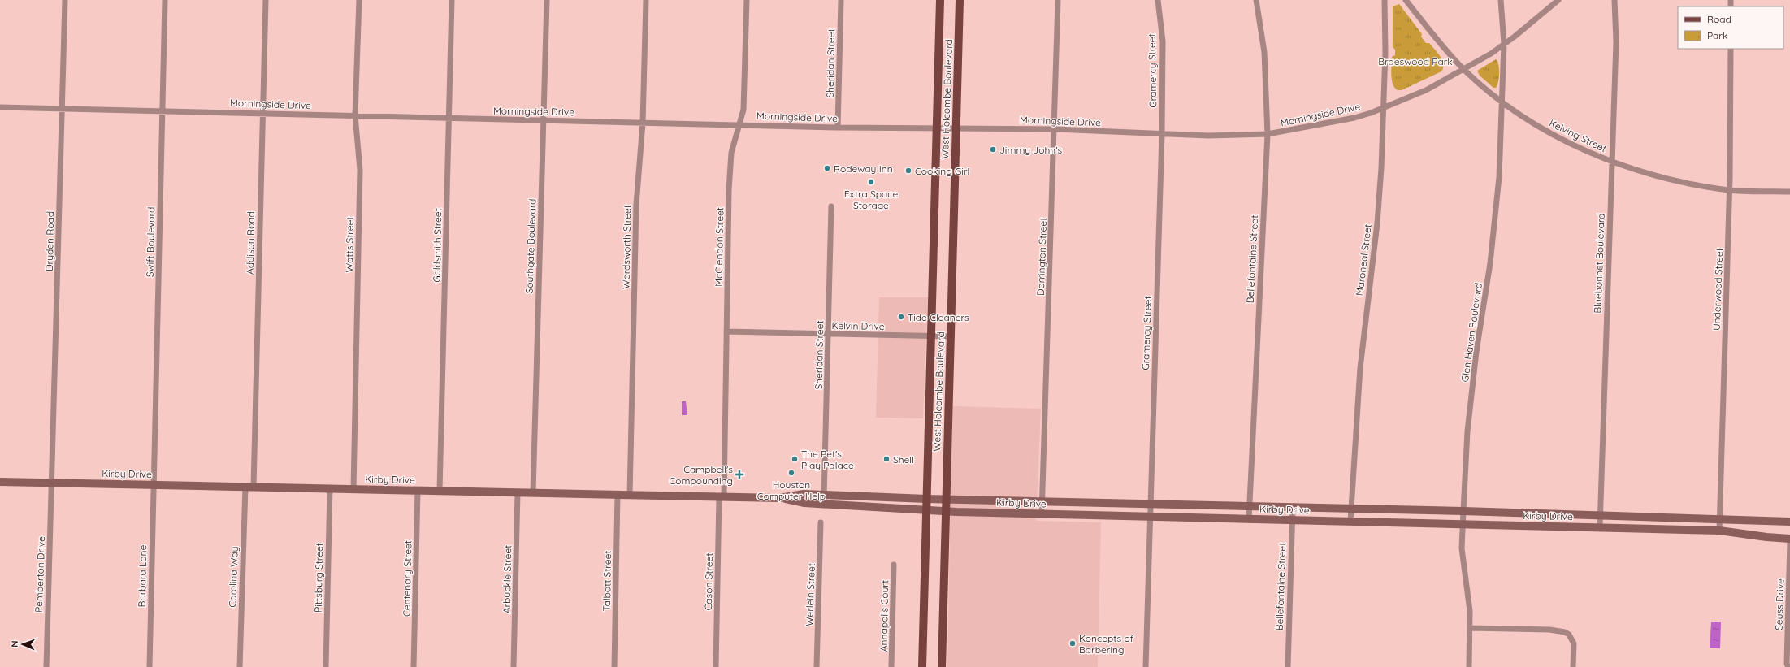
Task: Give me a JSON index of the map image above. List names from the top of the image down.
{
  "streets": {
    "main road": ["West Holcombe Boulevard", "Kirby Drive"],
    "street": [
      "Sheridan Street",
      "Gramercy Street",
      "Morningside Drive",
      "Kelving Street",
      "Dryden Road",
      "Swift Boulevard",
      "Addison Road",
      "Watts Street",
      "Goldsmith Street",
      "Southgate Boulevard",
      "Wordsworth Street",
      "McClendon Street",
      "Dorrington Street",
      "Bellefontaine Street",
      "Maroneal Street",
      "Bluebonnet Boulevard",
      "Underwood Street",
      "Kelvin Drive",
      "Glen Haven Boulevard",
      "Pemberton Drive",
      "Barbara Lane",
      "Carolina Way",
      "Pittsburg Street",
      "Centenary Street",
      "Arbuckle Street",
      "Talbott Street",
      "Cason Street",
      "Werlein Street",
      "Seuss Drive",
      "Annapolis Court"
    ]
  },
  "crossings": [
    ["Sheridan Street", "Morningside Drive"],
    ["Sheridan Street", "Kelvin Drive"],
    ["Sheridan Street", "Kirby Drive"],
    ["Gramercy Street", "Morningside Drive"],
    ["Gramercy Street", "Kirby Drive"],
    ["West Holcombe Boulevard", "Morningside Drive"],
    ["West Holcombe Boulevard", "Kelvin Drive"],
    ["West Holcombe Boulevard", "Kirby Drive"],
    ["Morningside Drive", "Kelving Street"],
    ["Morningside Drive", "Dryden Road"],
    ["Morningside Drive", "Swift Boulevard"],
    ["Morningside Drive", "Addison Road"],
    ["Morningside Drive", "Watts Street"],
    ["Morningside Drive", "Goldsmith Street"],
    ["Morningside Drive", "Southgate Boulevard"],
    ["Morningside Drive", "Wordsworth Street"],
    ["Morningside Drive", "McClendon Street"],
    ["Morningside Drive", "Dorrington Street"],
    ["Morningside Drive", "Bellefontaine Street"],
    ["Morningside Drive", "Maroneal Street"],
    ["Morningside Drive", "Glen Haven Boulevard"],
    ["Kelving Street", "Bluebonnet Boulevard"],
    ["Kelving Street", "Underwood Street"],
    ["Kelving Street", "Glen Haven Boulevard"],
    ["Dryden Road", "Kirby Drive"],
    ["Dryden Road", "Pemberton Drive"],
    ["Swift Boulevard", "Kirby Drive"],
    ["Swift Boulevard", "Barbara Lane"],
    ["Addison Road", "Kirby Drive"],
    ["Addison Road", "Carolina Way"],
    ["Watts Street", "Kirby Drive"],
    ["Goldsmith Street", "Kirby Drive"],
    ["Southgate Boulevard", "Kirby Drive"],
    ["Wordsworth Street", "Kirby Drive"],
    ["McClendon Street", "Kelvin Drive"],
    ["McClendon Street", "Kirby Drive"],
    ["McClendon Street", "Cason Street"],
    ["Dorrington Street", "Kirby Drive"],
    ["Bellefontaine Street", "Kirby Drive"],
    ["Maroneal Street", "Kirby Drive"],
    ["Bluebonnet Boulevard", "Kirby Drive"],
    ["Underwood Street", "Kirby Drive"],
    ["Glen Haven Boulevard", "Kirby Drive"],
    ["Kirby Drive", "Pemberton Drive"],
    ["Kirby Drive", "Barbara Lane"],
    ["Kirby Drive", "Carolina Way"],
    ["Kirby Drive", "Pittsburg Street"],
    ["Kirby Drive", "Centenary Street"],
    ["Kirby Drive", "Arbuckle Street"],
    ["Kirby Drive", "Talbott Street"],
    ["Kirby Drive", "Cason Street"]
  ],
  "parks": ["Braeswood Park"],
  "places": {
    "other": [
      "Jimmy John's",
      "Rodeway Inn",
      "Cooking Girl",
      "Extra Space Storage",
      "Tide Cleaners",
      "The Pet's Play Palace",
      "Shell",
      "Houston Computer Help",
      "Koncepts of Barbering"
    ],
    "health": ["Campbell's Compounding"]
  },
  "legend": ["Road", "Park"],
  "north": "left"
}
